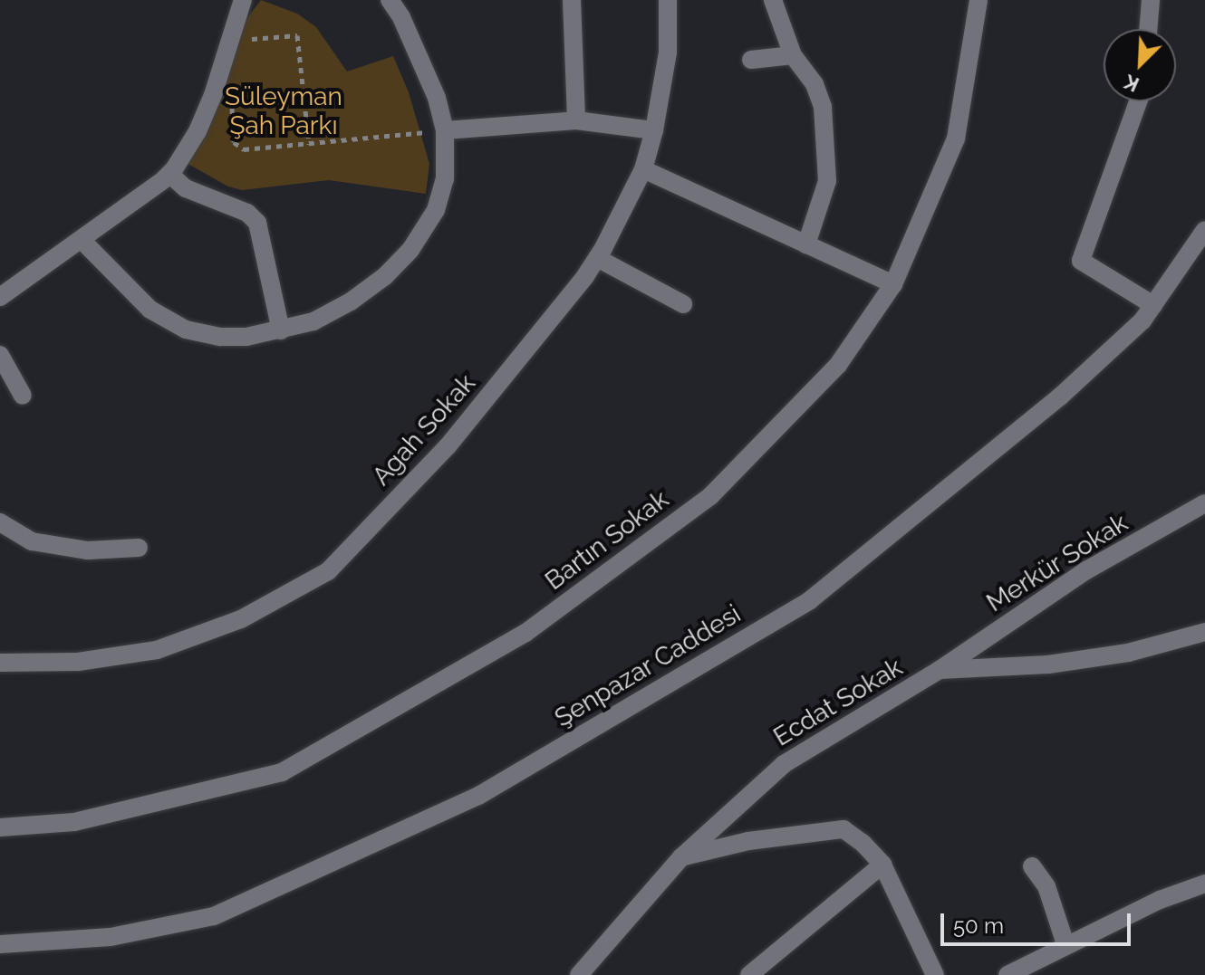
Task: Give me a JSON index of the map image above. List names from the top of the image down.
{
  "streets": {
    "street": [
      "Agah Sokak",
      "Bartın Sokak",
      "Merkür Sokak",
      "Şenpazar Caddesi",
      "Ecdat Sokak"
    ]
  },
  "crossings": [
    ["Merkür Sokak", "Ecdat Sokak"]
  ],
  "parks": ["Süleyman Şah Parkı"],
  "scale_bar": "50 m",
  "north": "bottom left"
}
